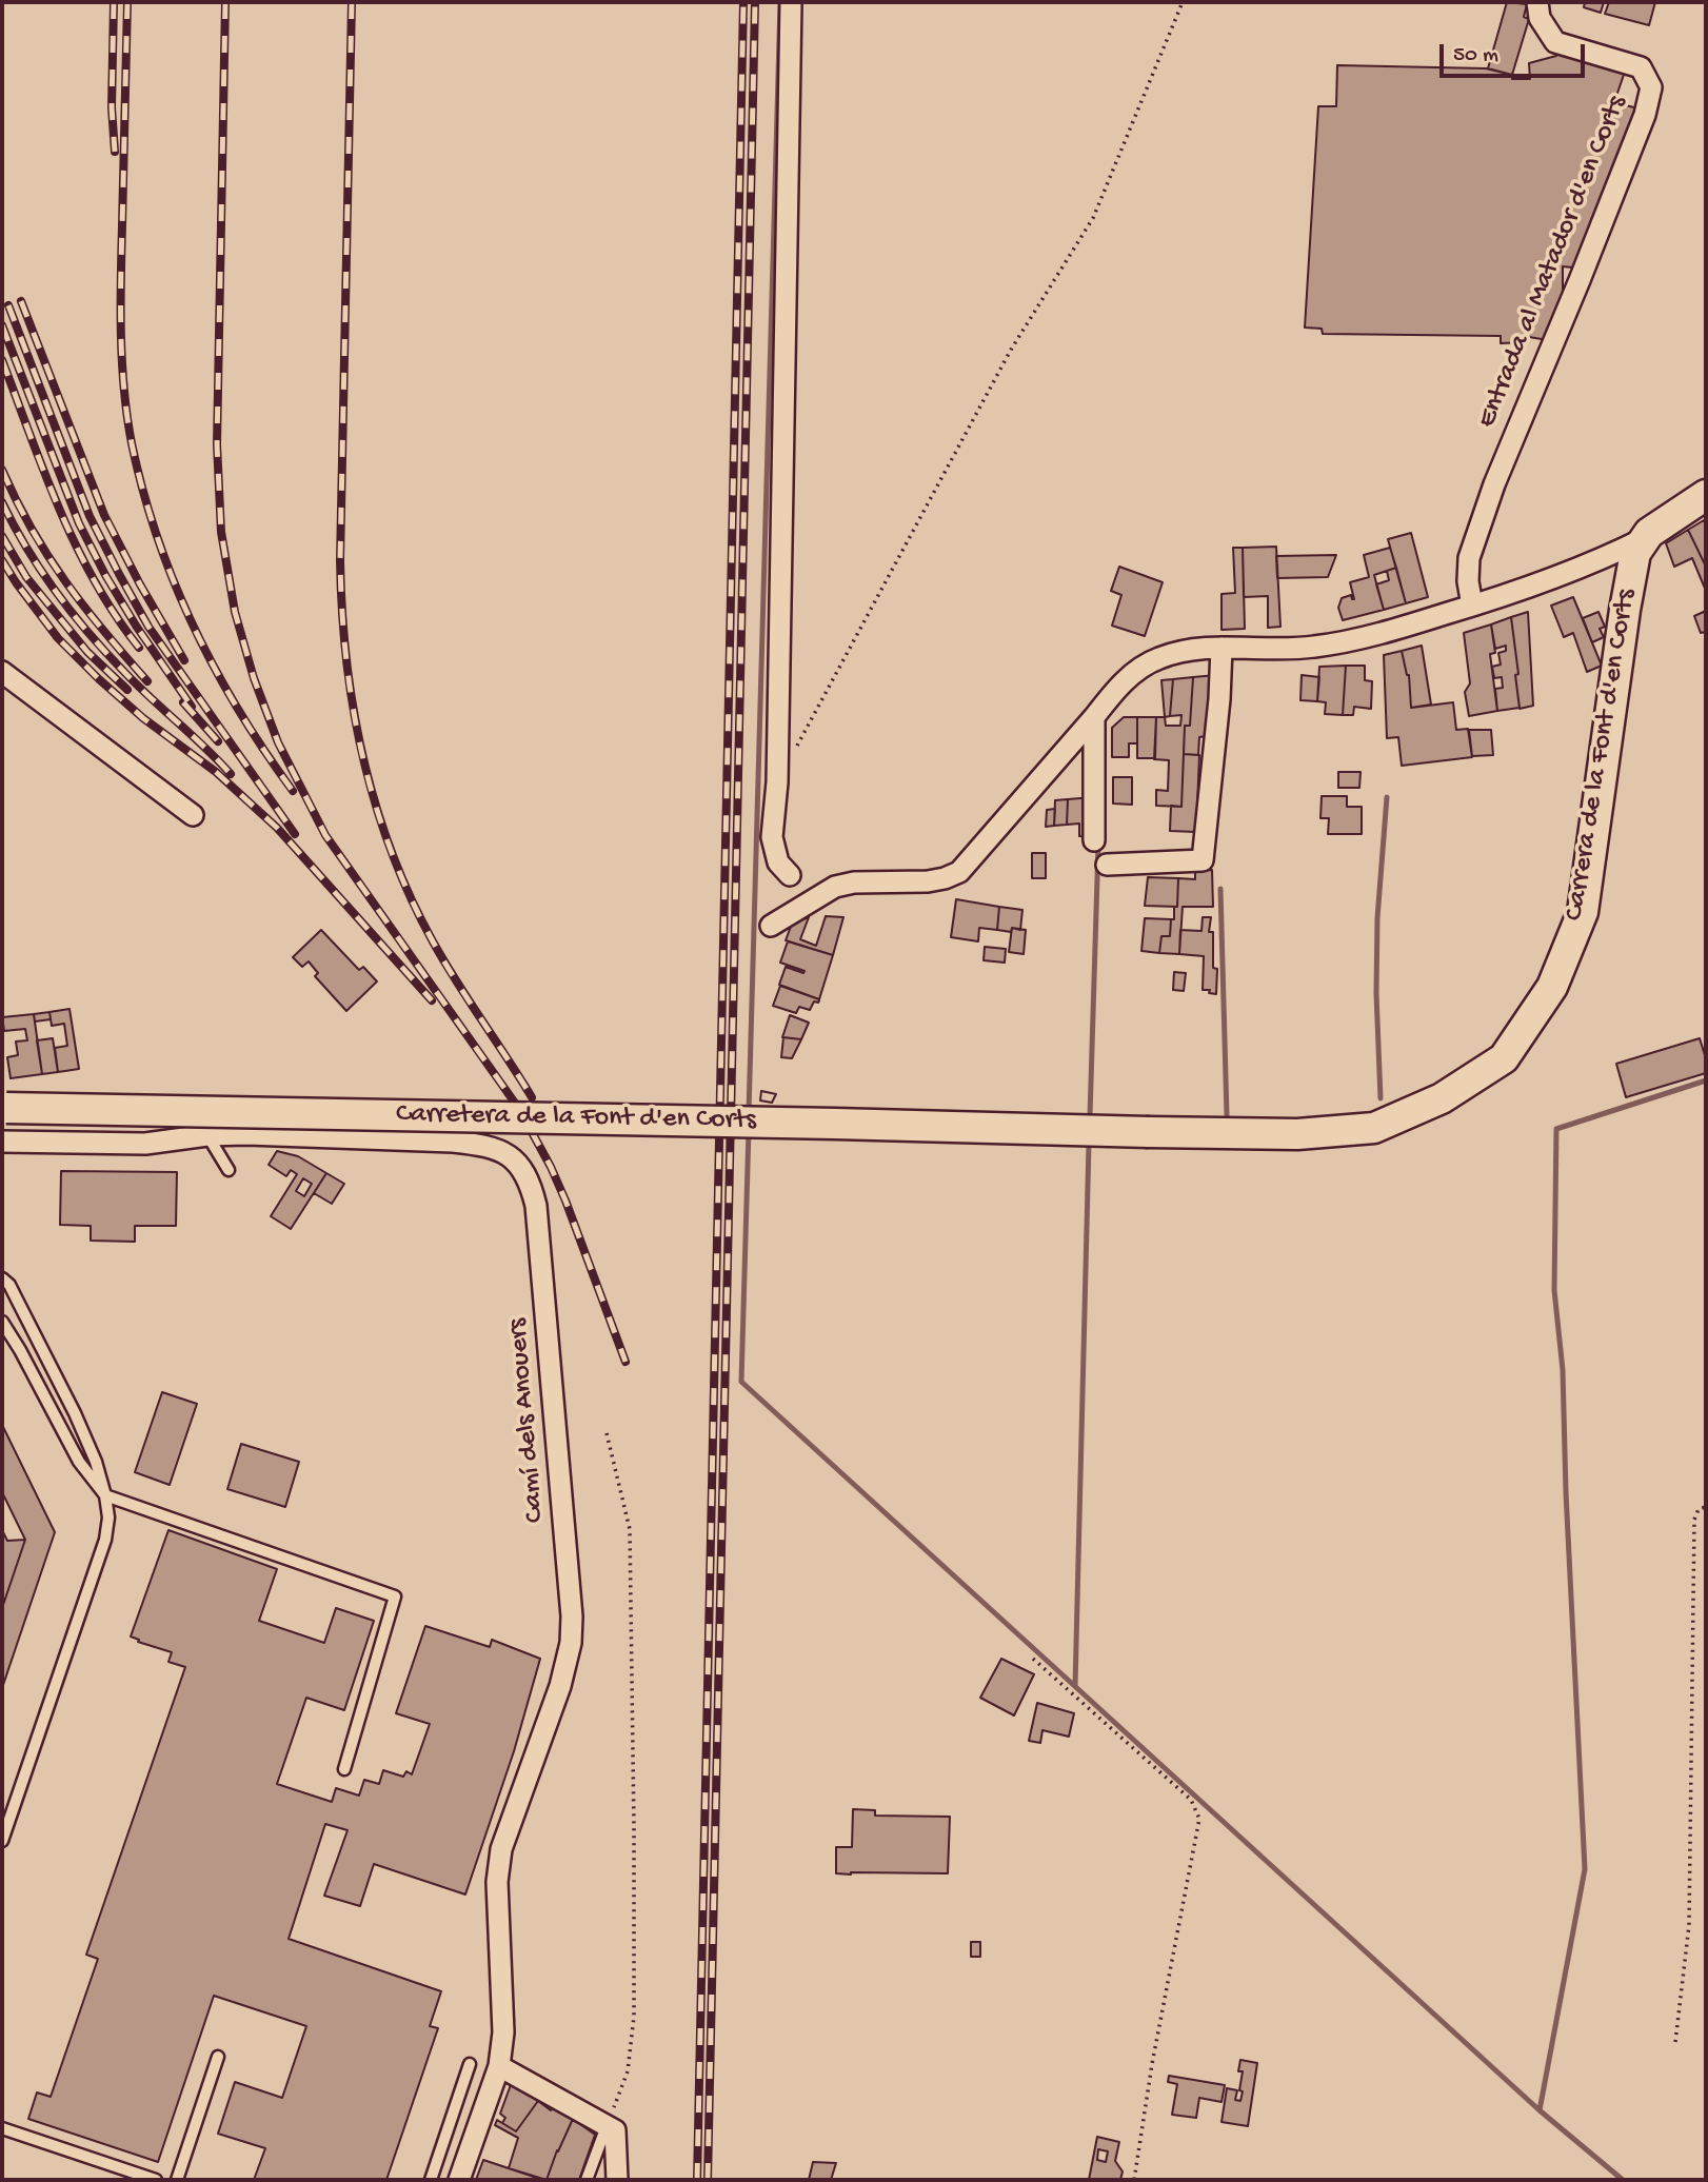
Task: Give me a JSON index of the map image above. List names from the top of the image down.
{
  "streets": {
    "street": [
      "Entrada al Matador d'en Corts",
      "Carrera de la Font d'en Corts",
      "Carretera de la Font d'en Corts",
      "Camí dels Anouers"
    ]
  },
  "crossings": [
    ["Carrera de la Font d'en Corts", "Carretera de la Font d'en Corts"]
  ],
  "scale_bar": "50 m"
}
